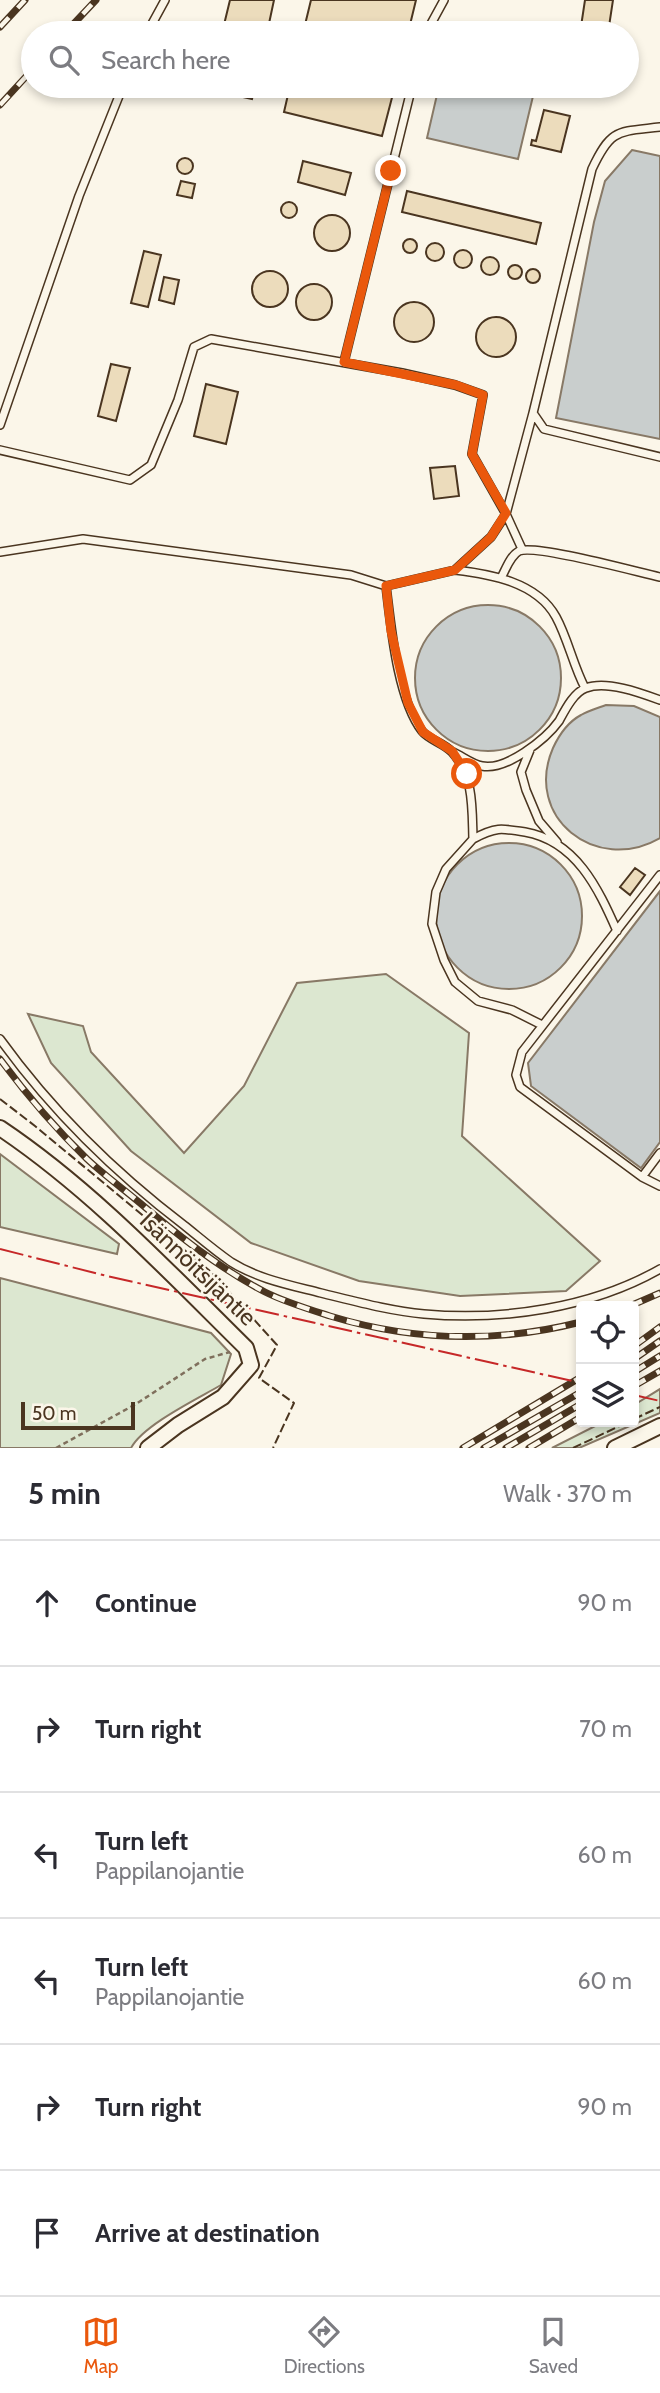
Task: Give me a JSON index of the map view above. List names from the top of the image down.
{
  "streets": {
    "street": ["Isännöitsijäntie"]
  },
  "scale_bar": "50 m",
  "page": {
    "search": "Search here",
    "scale": "50 m",
    "heading": ["5 min", "Walk · 370 m"],
    "list": [
      ["Continue", "90 m"],
      ["Turn right", "70 m"],
      ["Turn left", "Pappilanojantie", "60 m"],
      ["Turn left", "Pappilanojantie", "60 m"],
      ["Turn right", "90 m"],
      "Arrive at destination"
    ],
    "nav": ["Map", "Directions", "Saved"]
  }
}
